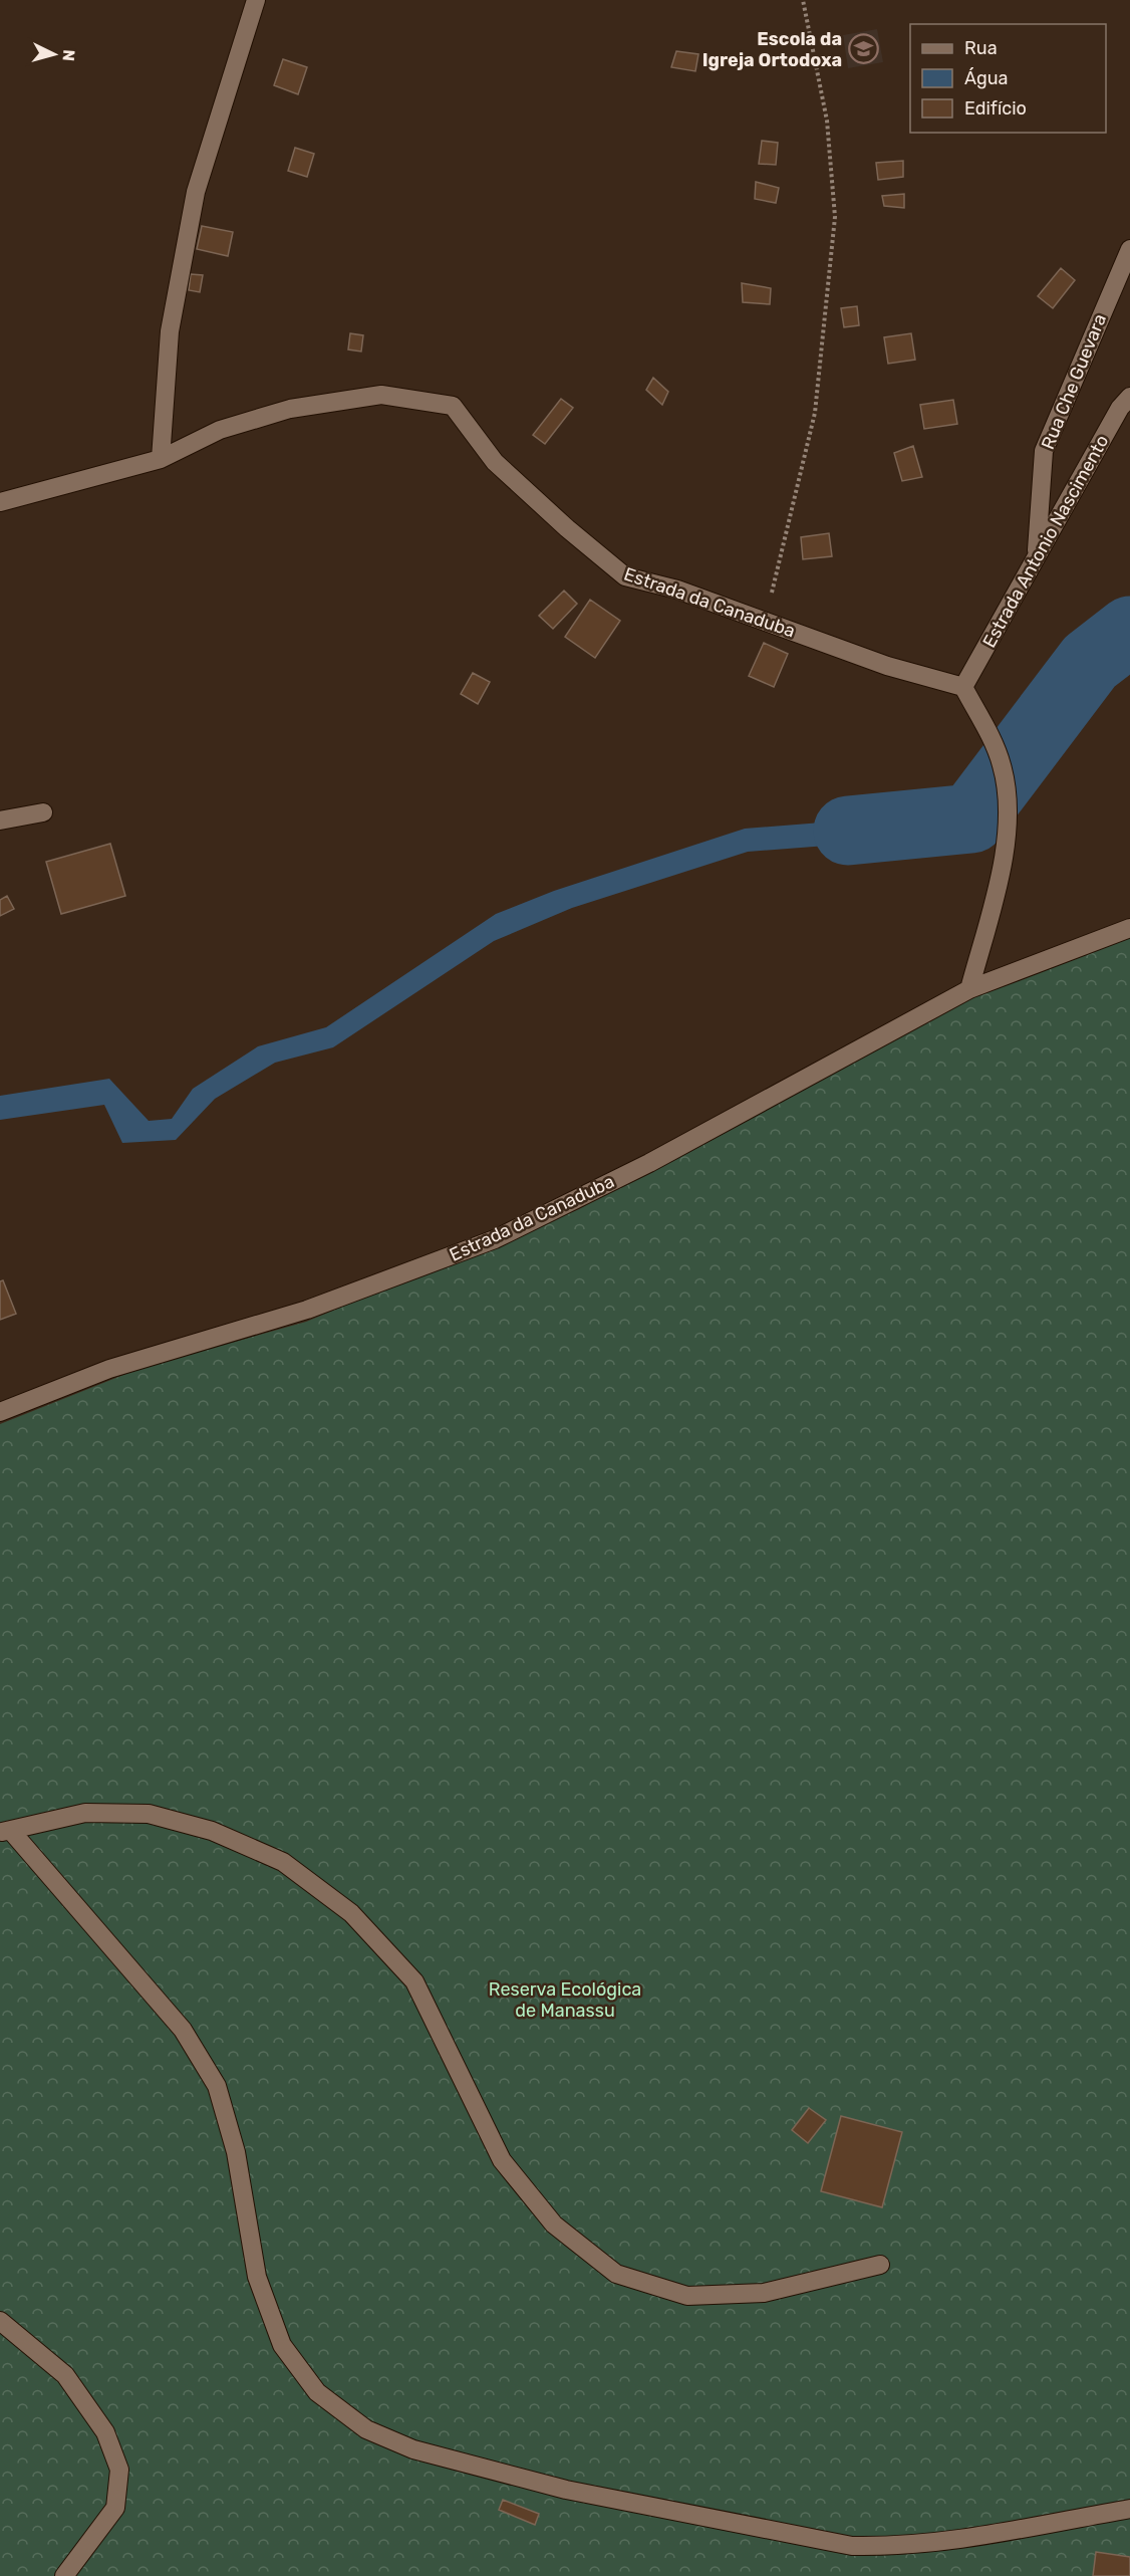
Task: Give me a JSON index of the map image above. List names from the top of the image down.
{
  "streets": {
    "street": ["Rua Che Guevara", "Estrada Antonio Nascimento", "Estrada da Canaduba"]
  },
  "crossings": [
    ["Rua Che Guevara", "Estrada Antonio Nascimento"],
    ["Estrada Antonio Nascimento", "Estrada da Canaduba"]
  ],
  "parks": ["Reserva Ecológica de Manassu"],
  "places": {
    "school or university": ["Escola da Igreja Ortodoxa"]
  },
  "legend": ["Rua", "Água", "Edifício"],
  "north": "right"
}
